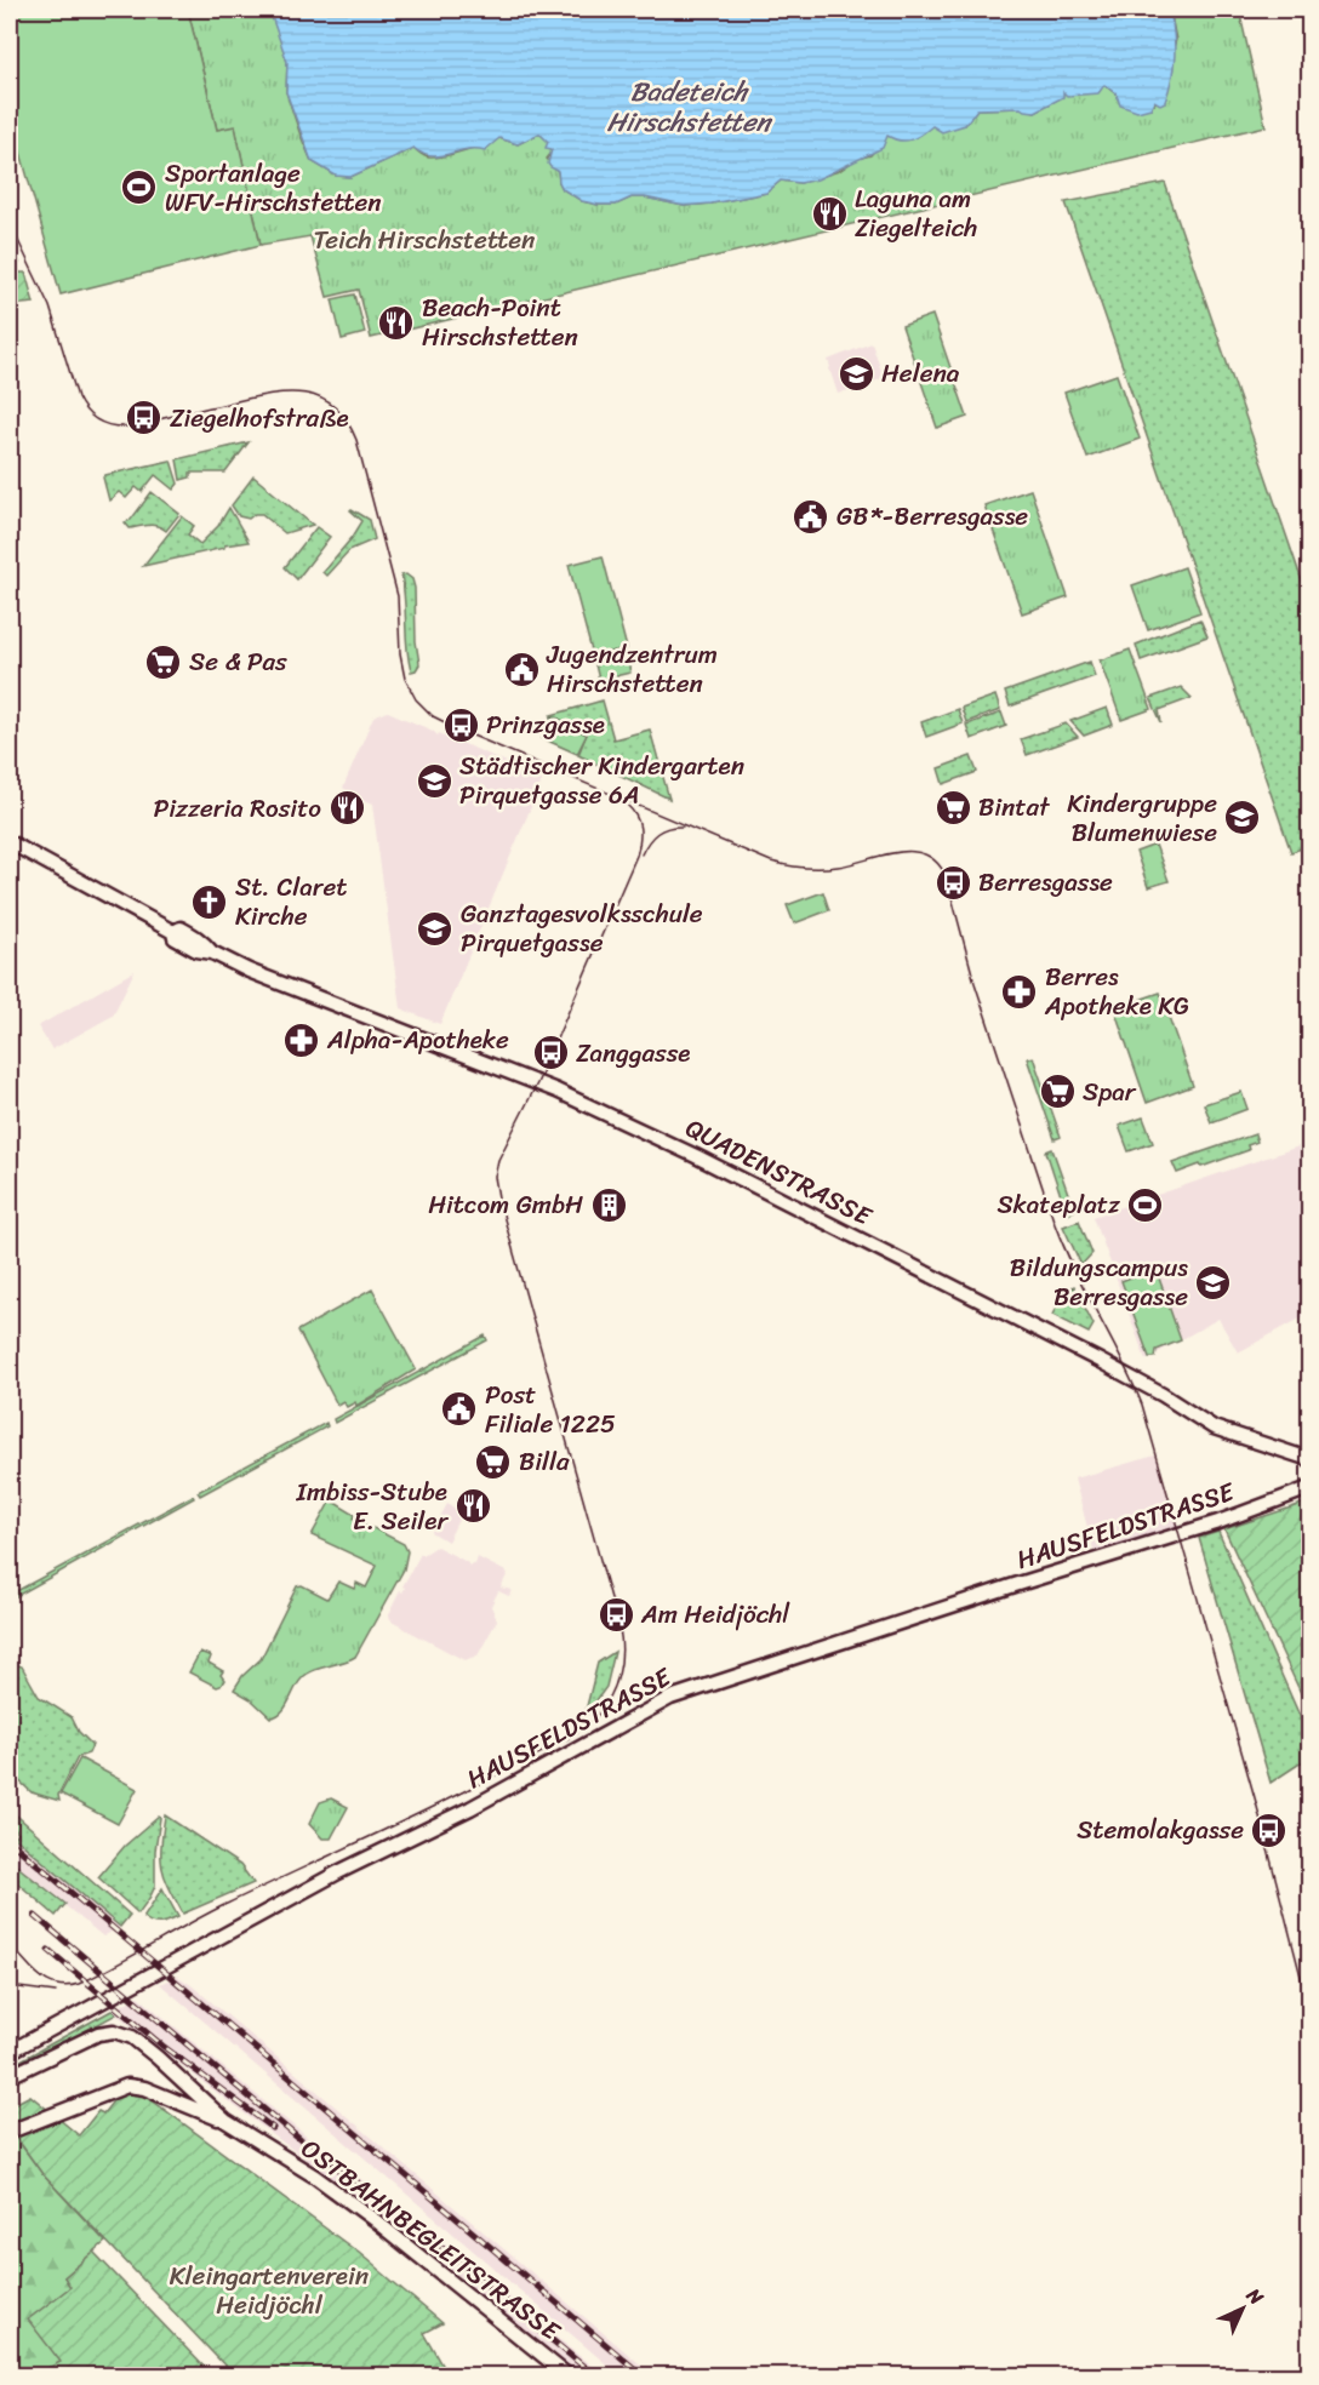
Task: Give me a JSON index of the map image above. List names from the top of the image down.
{
  "streets": {
    "street": ["QUADENSTRASSE", "HAUSFELDSTRASSE", "OSTBAHNBEGLEITSTRASSE"]
  },
  "water": ["Badeteich Hirschstetten"],
  "parks": ["Teich Hirschstetten", "Kleingartenverein Heidjöchl"],
  "places": {
    "sports": ["Sportanlage WFV-Hirschstetten", "Skateplatz"],
    "restaurant": [
      "Laguna am Ziegelteich",
      "Beach-Point Hirschstetten",
      "Pizzeria Rosito",
      "Imbiss-Stube E. Seiler"
    ],
    "school or university": [
      "Helena",
      "Städtischer Kindergarten Pirquetgasse 6A",
      "Kindergruppe Blumenwiese",
      "Ganztagesvolksschule Pirquetgasse",
      "Bildungscampus Berresgasse"
    ],
    "bus stop": [
      "Ziegelhofstraße",
      "Prinzgasse",
      "Berresgasse",
      "Zanggasse",
      "Am Heidjöchl",
      "Stemolakgasse"
    ],
    "public building": ["GB*-Berresgasse", "Jugendzentrum Hirschstetten", "Post Filiale 1225"],
    "supermarket": [
      "Se & Pas",
      "Bintat",
      "Spar",
      "Billa"
    ],
    "church": ["St. Claret Kirche"],
    "pharmacy": ["Berres Apotheke KG", "Alpha-Apotheke"],
    "building": ["Hitcom GmbH"]
  },
  "north": "top right"
}
